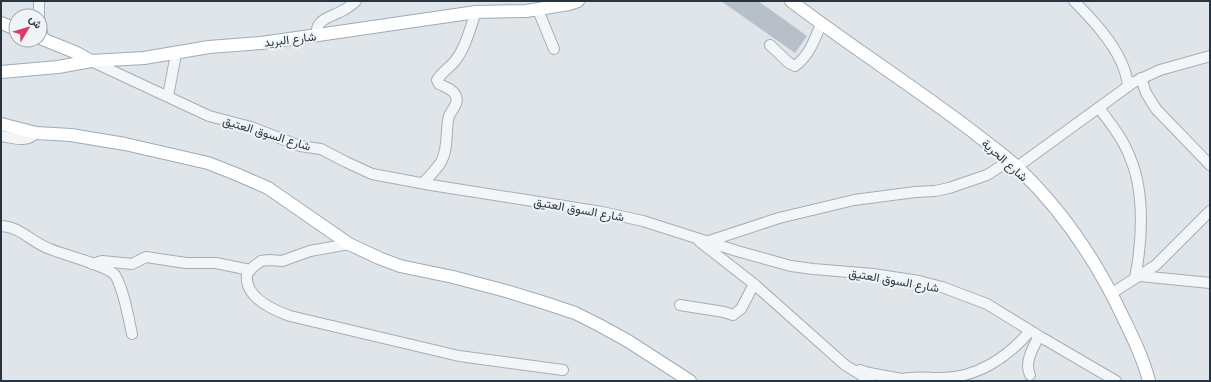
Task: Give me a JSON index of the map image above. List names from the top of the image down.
{
  "streets": {
    "main road": ["شارع البريد", "شارع السوق العتيق", "شارع الحرية"]
  },
  "crossings": [
    ["شارع البريد", "شارع السوق العتيق"]
  ],
  "north": "top right"
}
